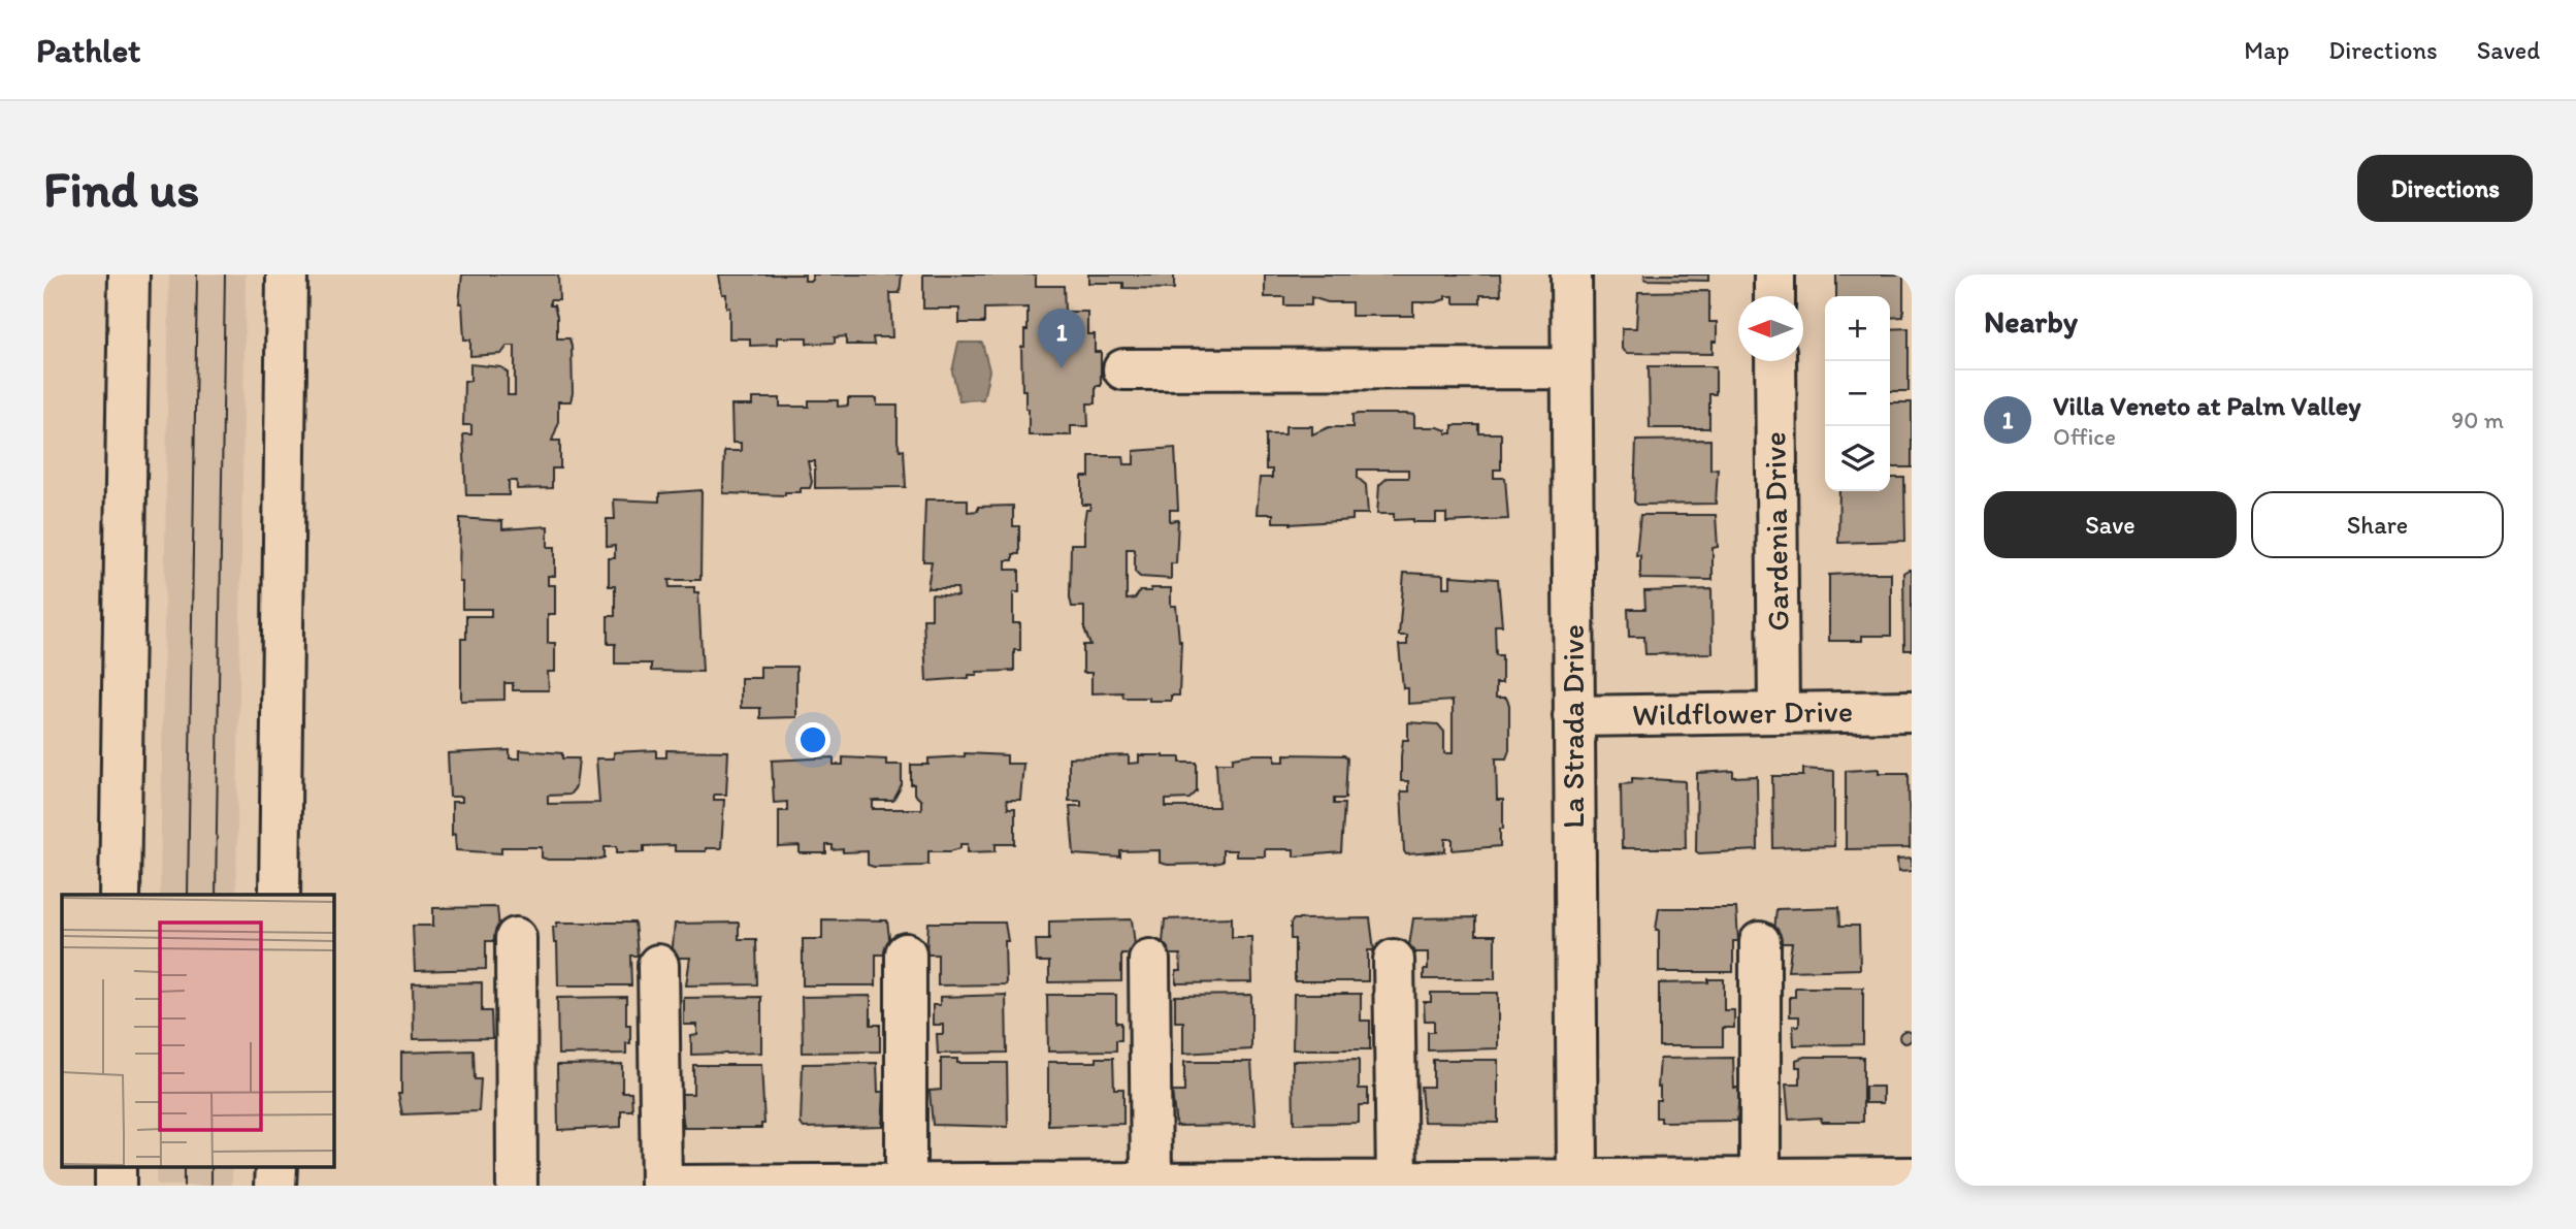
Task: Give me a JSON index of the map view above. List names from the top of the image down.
{
  "streets": {
    "main road": ["Gardenia Drive", "Wildflower Drive", "La Strada Drive"]
  },
  "crossings": [
    ["Gardenia Drive", "Wildflower Drive"],
    ["Wildflower Drive", "La Strada Drive"]
  ],
  "north": "left",
  "page": {
    "header": "Pathlet",
    "nav": ["Map", "Directions", "Saved"],
    "buttons": [
      "Directions",
      ["Save", "Share"]
    ],
    "title": "Find us",
    "heading": "Nearby",
    "map_buttons": ["+", "−"],
    "pins": "1",
    "list": [
      {
        "mark": "1",
        "name": "Villa Veneto at Palm Valley",
        "note": "Office",
        "value": "90 m"
      }
    ]
  }
}
